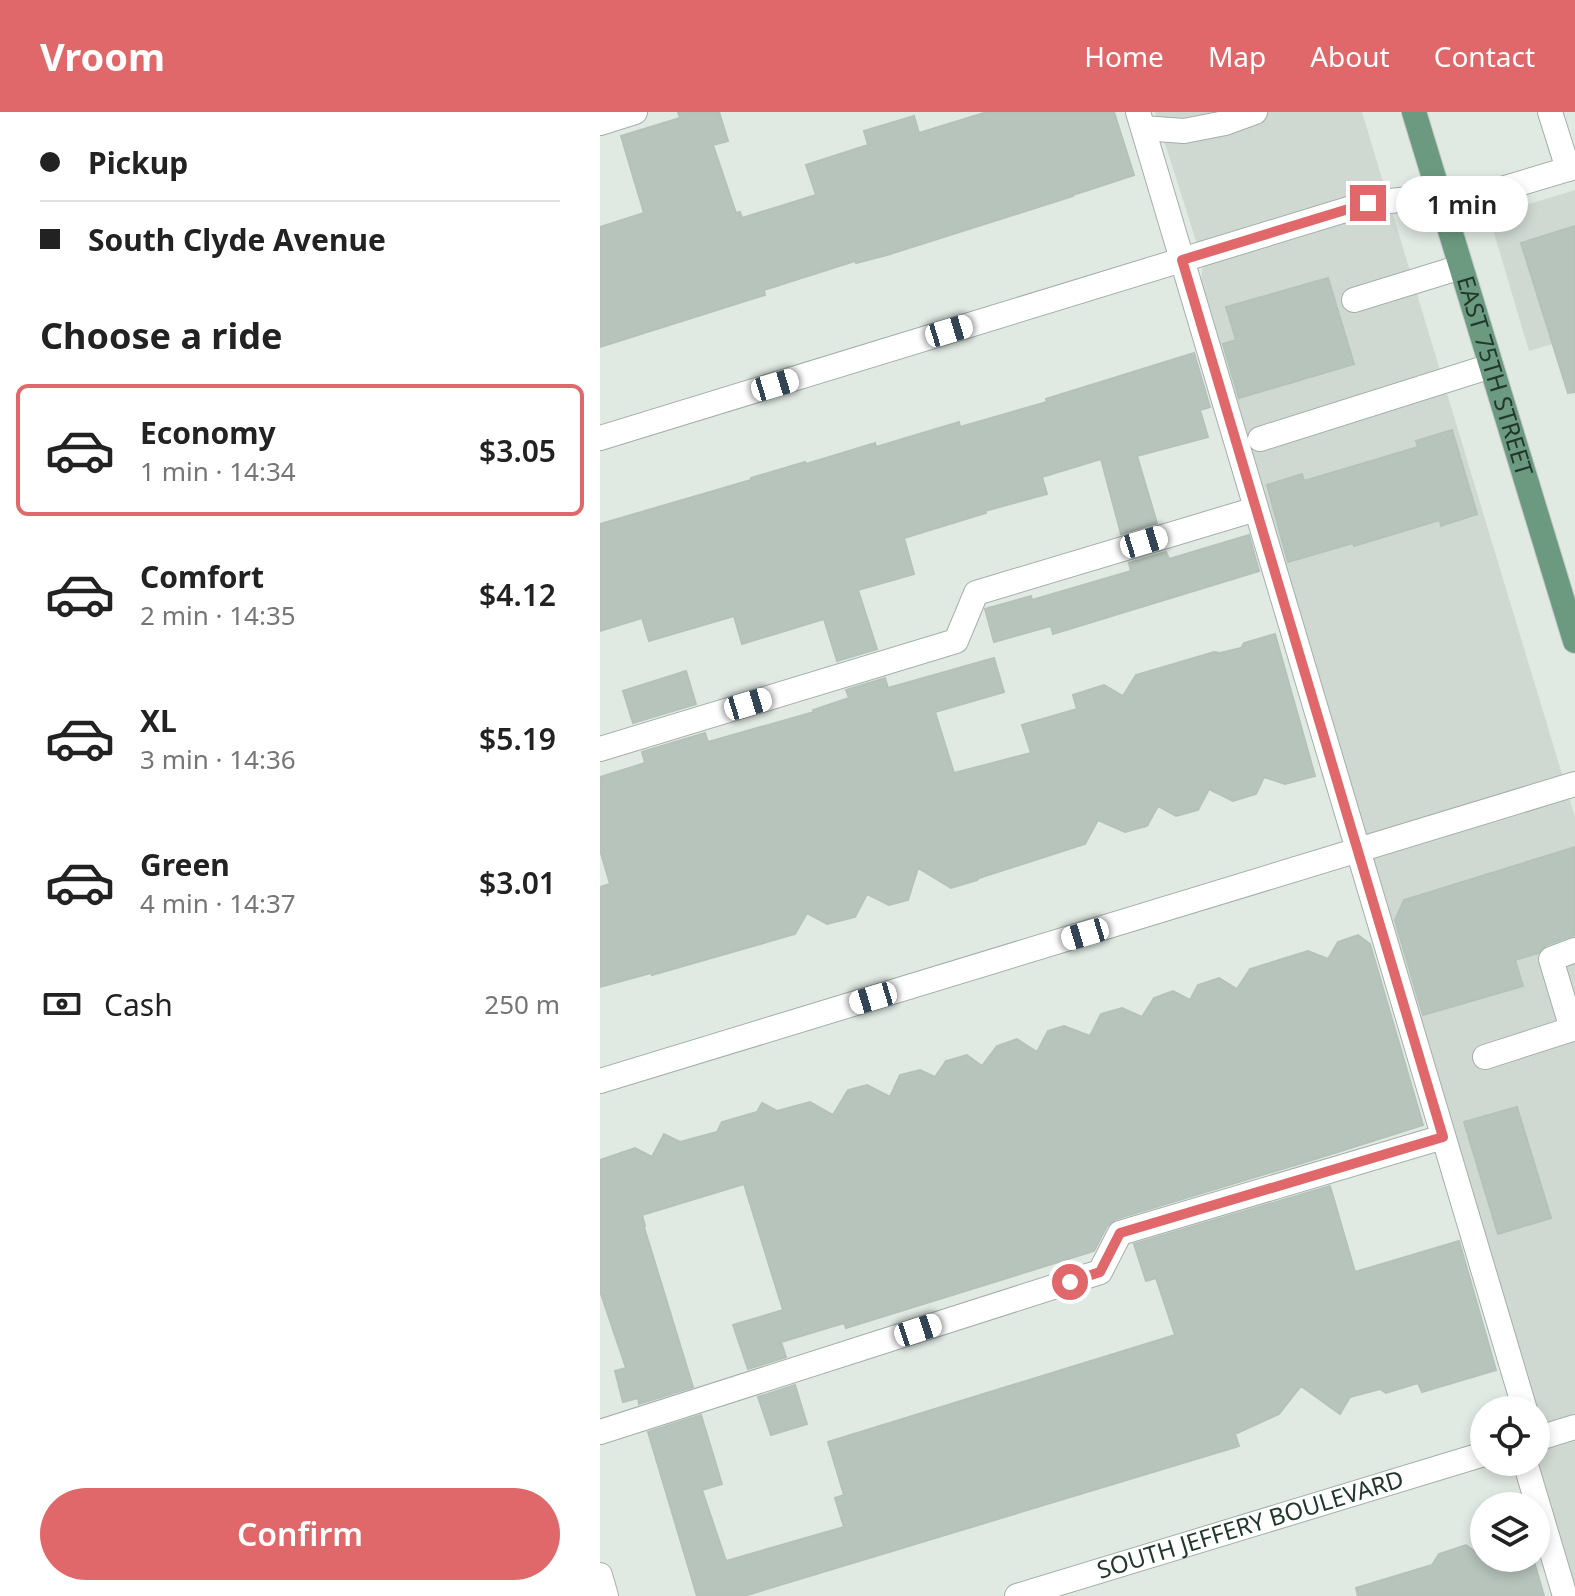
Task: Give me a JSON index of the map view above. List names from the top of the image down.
{
  "streets": {
    "main road": ["EAST 75TH STREET"],
    "street": ["SOUTH JEFFERY BOULEVARD"]
  },
  "page": {
    "header": "Vroom",
    "nav": [
      "Home",
      "Map",
      "About",
      "Contact"
    ],
    "banner": ["Pickup", "South Clyde Avenue"],
    "bubble": "1 min",
    "heading": "Choose a ride",
    "list": [
      {
        "name": "Economy",
        "note": "1 min · 14:34",
        "value": "$3.05"
      },
      {
        "name": "Comfort",
        "note": "2 min · 14:35",
        "value": "$4.12"
      },
      {
        "name": "XL",
        "note": "3 min · 14:36",
        "value": "$5.19"
      },
      {
        "name": "Green",
        "note": "4 min · 14:37",
        "value": "$3.01"
      }
    ],
    "pay": ["Cash", "250 m"],
    "buttons": "Confirm"
  }
}
